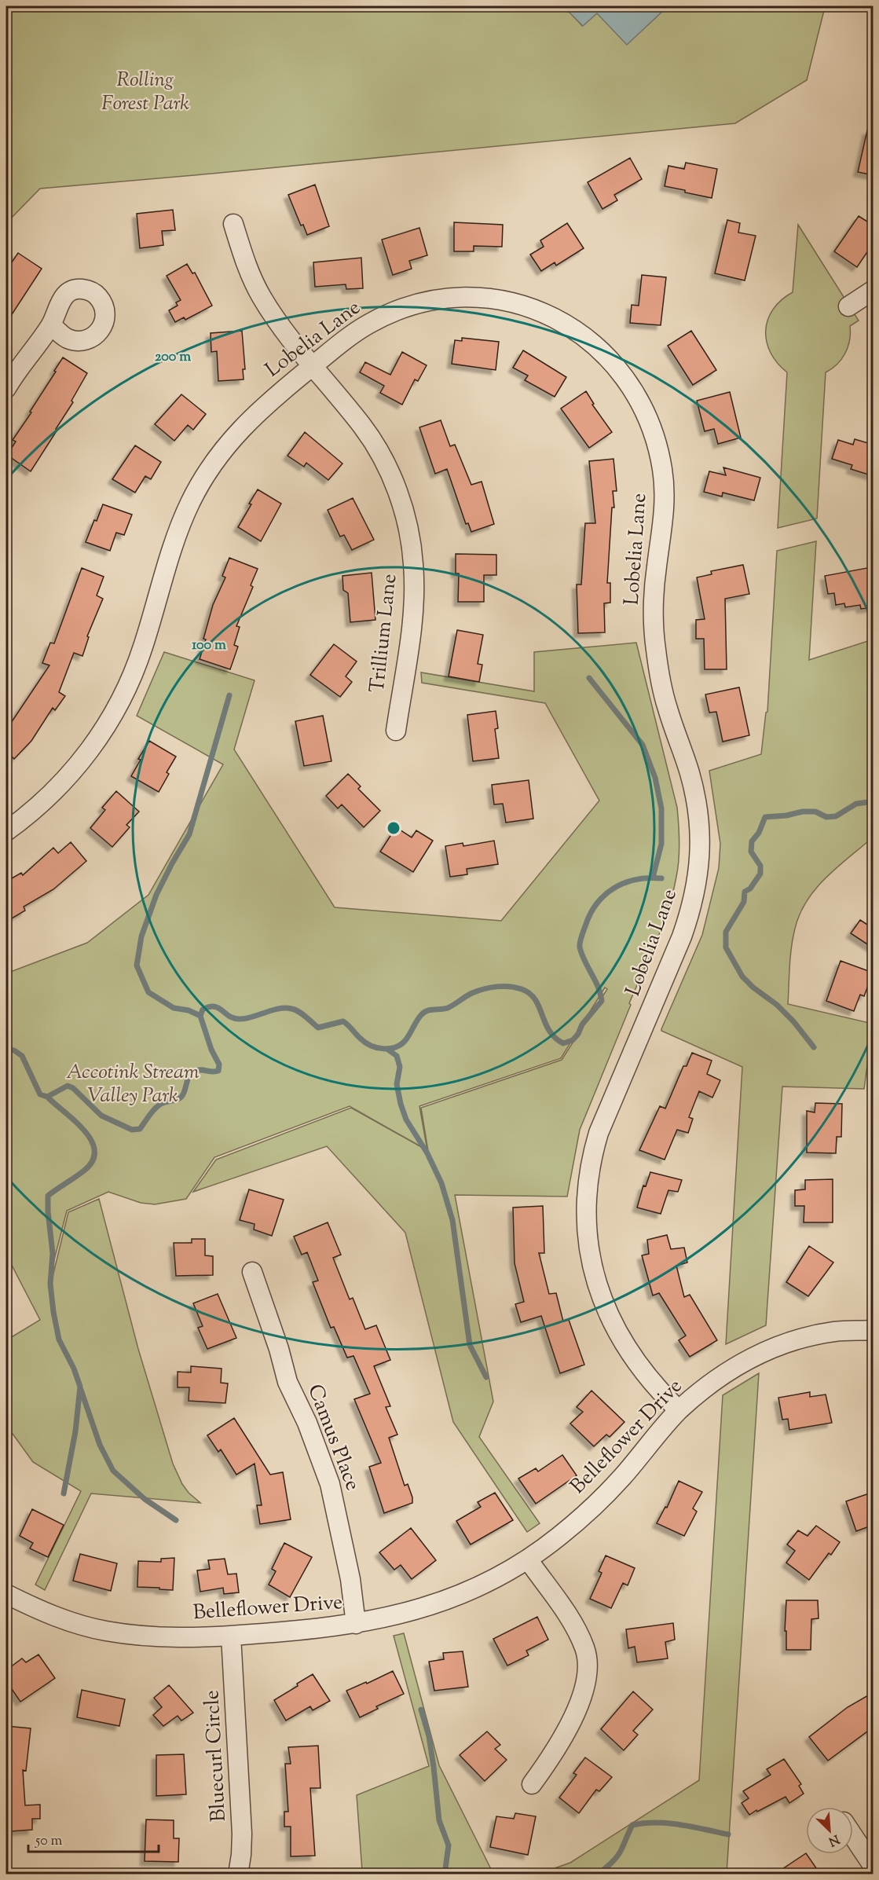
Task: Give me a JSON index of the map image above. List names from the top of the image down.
{
  "streets": {
    "street": [
      "Lobelia Lane",
      "Trillium Lane",
      "Belleflower Drive",
      "Camus Place",
      "Bluecurl Circle"
    ]
  },
  "crossings": [
    ["Lobelia Lane", "Trillium Lane"],
    ["Lobelia Lane", "Belleflower Drive"],
    ["Belleflower Drive", "Camus Place"],
    ["Belleflower Drive", "Bluecurl Circle"]
  ],
  "parks": ["Rolling Forest Park", "Accotink Stream Valley Park"],
  "scale_bar": "50 m",
  "north": "bottom right",
  "rings": ["200 m", "100 m"]
}
